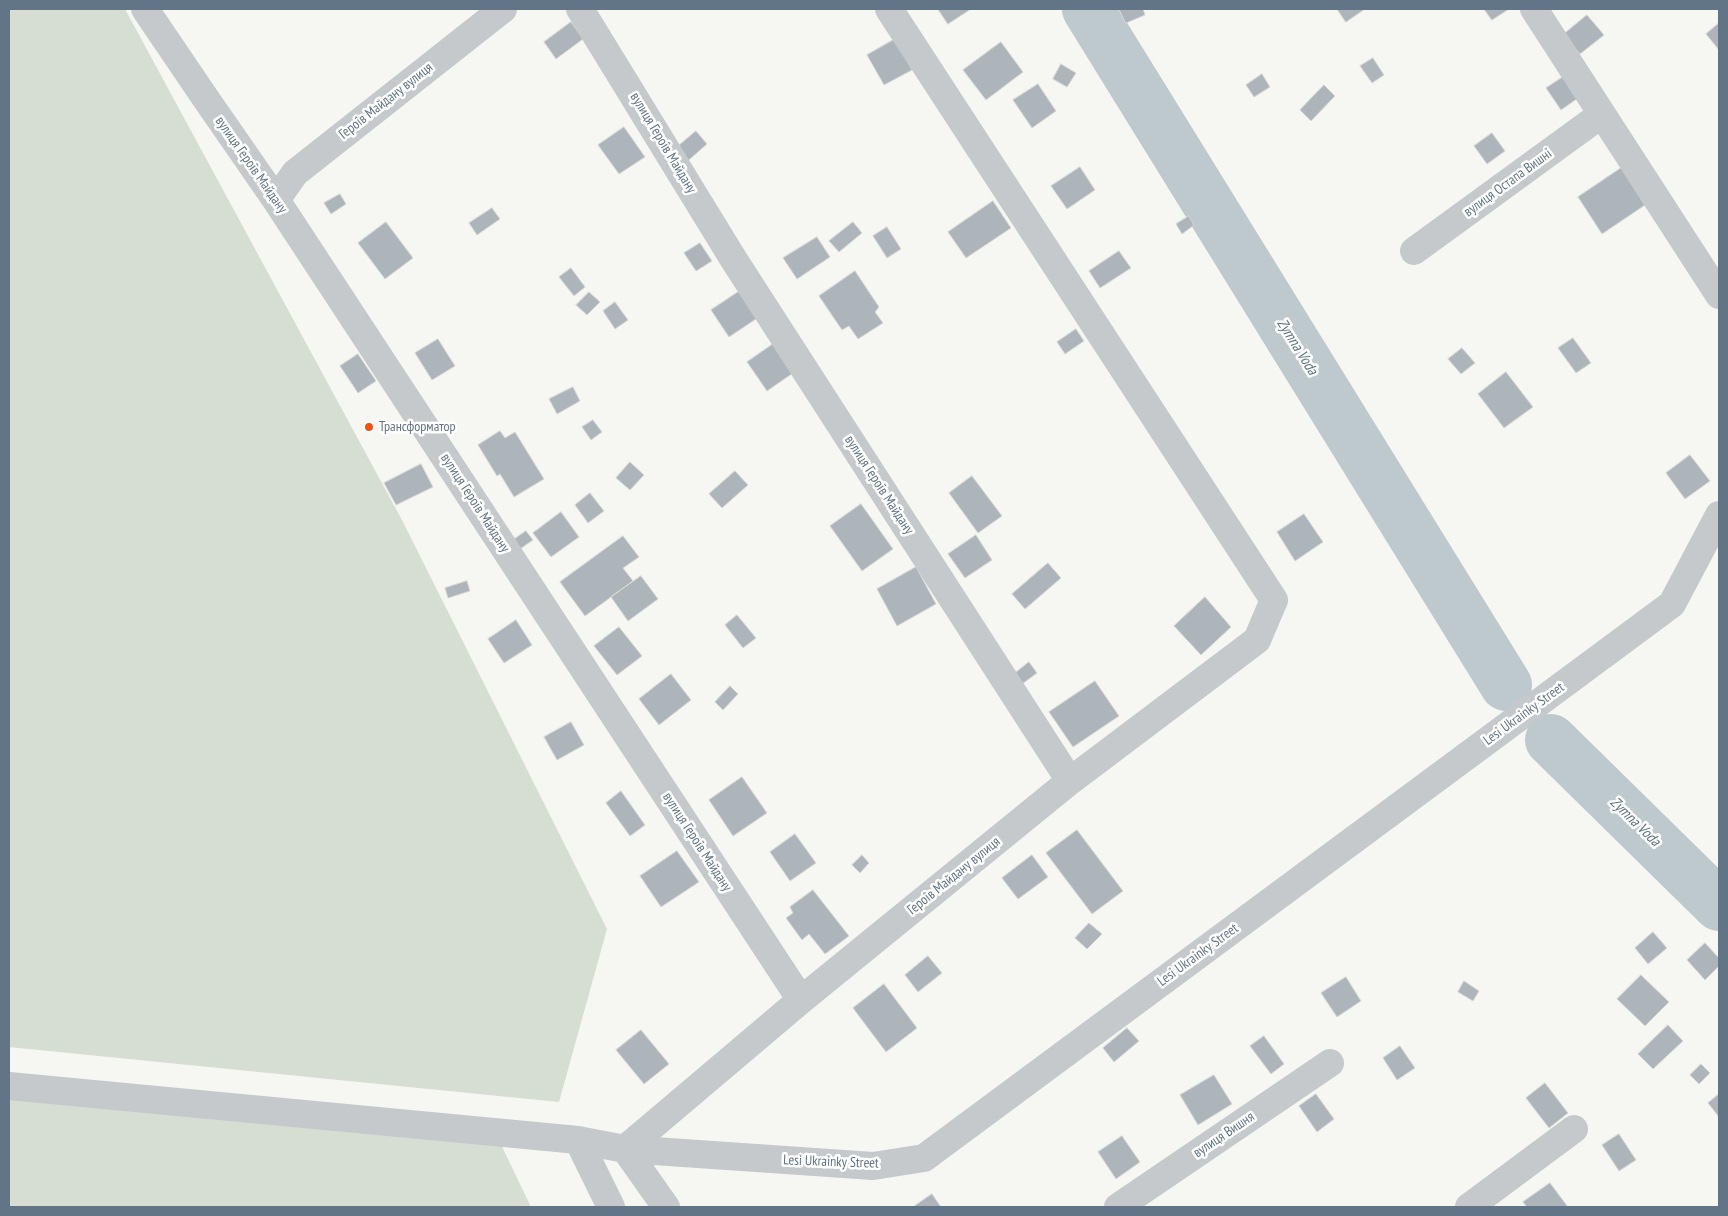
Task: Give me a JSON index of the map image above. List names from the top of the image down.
{
  "streets": {
    "street": [
      "Героїв Майдану вулиця",
      "вулиця Героїв Майдану",
      "вулиця Остапа Вишні",
      "Lesi Ukrainky Street",
      "вулиця Вишня"
    ]
  },
  "crossings": [
    ["Героїв Майдану вулиця", "вулиця Героїв Майдану"],
    ["Героїв Майдану вулиця", "Lesi Ukrainky Street"]
  ],
  "water": ["Zymna Voda"],
  "places": ["Трансформатор"]
}
